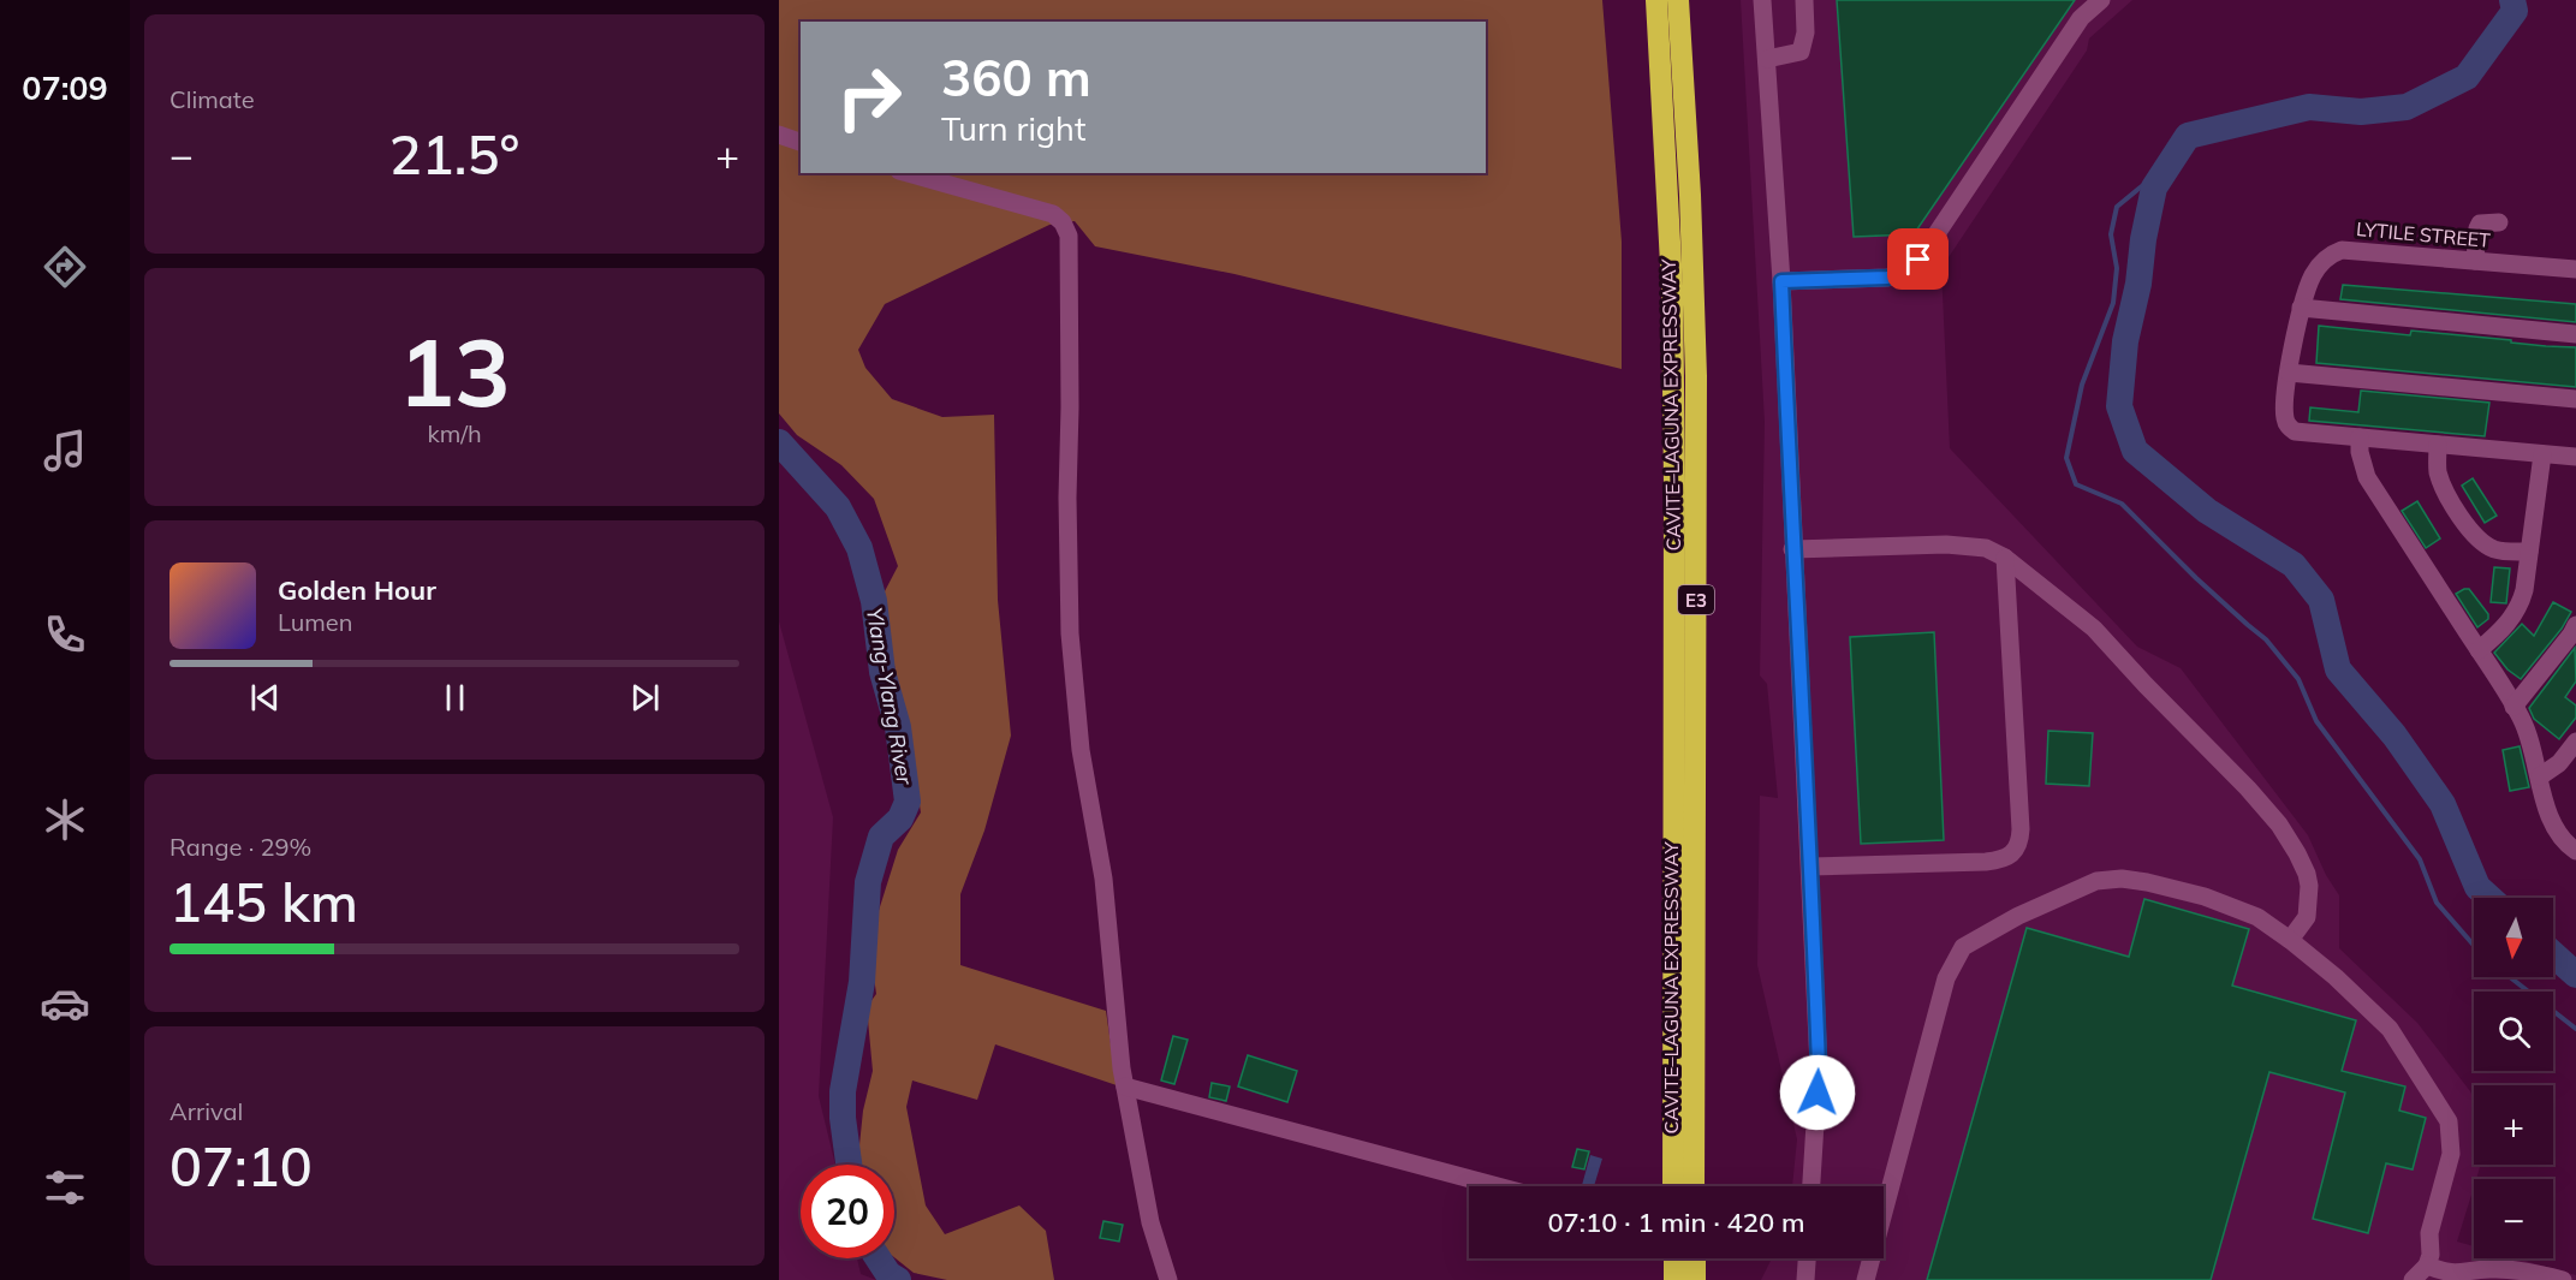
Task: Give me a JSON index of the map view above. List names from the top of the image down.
{
  "streets": {
    "highway": ["CAVITE–LAGUNA EXPRESSWAY", "E3"],
    "street": ["LYTILE STREET"]
  },
  "water": ["Ylang-Ylang River"],
  "north": "bottom",
  "page": {
    "tabs": "07:09",
    "tile": [
      "Climate",
      ["13", "km/h"],
      ["Range · 29%", "145 km"],
      ["Arrival", "07:10"]
    ],
    "turn": ["360 m", "Turn right"],
    "heat": ["−", "21.5°", "+"],
    "song": ["Golden Hour", "Lumen"],
    "map_buttons": ["+", "−"],
    "limit": "20",
    "trip": "07:10 · 1 min · 420 m"
  }
}
